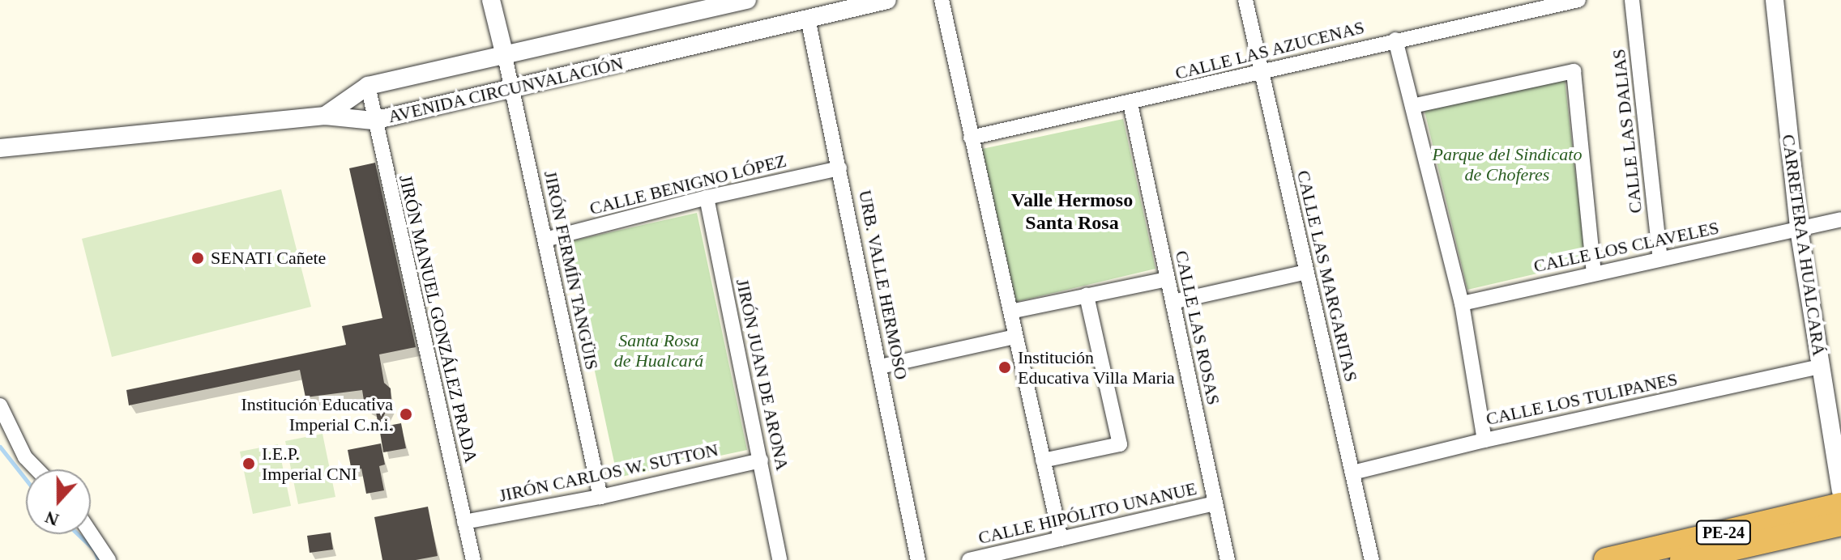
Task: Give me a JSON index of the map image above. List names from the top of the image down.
{
  "streets": {
    "highway": ["PE-24"],
    "street": [
      "CALLE LAS AZUCENAS",
      "AVENIDA CIRCUNVALACIÓN",
      "CALLE LAS DALIAS",
      "CALLE BENIGNO LÓPEZ",
      "CARRETERA A HUALCARÁ",
      "CALLE LOS CLAVELES",
      "JIRÓN FERMÍN TANGÜIS",
      "CALLE LAS MARGARITAS",
      "URB. VALLE HERMOSO",
      "JIRÓN MANUEL GONZÁLEZ PRADA",
      "CALLE LAS ROSAS",
      "JIRÓN JUAN DE ARONA",
      "CALLE LOS TULIPANES",
      "JIRÓN CARLOS W. SUTTON",
      "CALLE HIPÓLITO UNANUE"
    ]
  },
  "crossings": [
    ["CALLE LAS AZUCENAS", "CALLE LAS MARGARITAS"],
    ["CALLE LAS AZUCENAS", "CALLE LAS ROSAS"],
    ["AVENIDA CIRCUNVALACIÓN", "JIRÓN FERMÍN TANGÜIS"],
    ["AVENIDA CIRCUNVALACIÓN", "URB. VALLE HERMOSO"],
    ["AVENIDA CIRCUNVALACIÓN", "JIRÓN MANUEL GONZÁLEZ PRADA"],
    ["CALLE LAS DALIAS", "CALLE LOS CLAVELES"],
    ["CALLE BENIGNO LÓPEZ", "JIRÓN FERMÍN TANGÜIS"],
    ["CALLE BENIGNO LÓPEZ", "URB. VALLE HERMOSO"],
    ["CALLE BENIGNO LÓPEZ", "JIRÓN JUAN DE ARONA"],
    ["CARRETERA A HUALCARÁ", "CALLE LOS CLAVELES"],
    ["CARRETERA A HUALCARÁ", "CALLE LOS TULIPANES"],
    ["JIRÓN FERMÍN TANGÜIS", "JIRÓN CARLOS W. SUTTON"],
    ["CALLE LAS MARGARITAS", "CALLE LOS TULIPANES"],
    ["JIRÓN MANUEL GONZÁLEZ PRADA", "JIRÓN CARLOS W. SUTTON"],
    ["CALLE LAS ROSAS", "CALLE HIPÓLITO UNANUE"],
    ["JIRÓN JUAN DE ARONA", "JIRÓN CARLOS W. SUTTON"]
  ],
  "districts": ["Valle Hermoso Santa Rosa"],
  "parks": ["Parque del Sindicato de Choferes", "Santa Rosa de Hualcará"],
  "places": [
    "SENATI Cañete",
    "Institución Educativa Villa Maria",
    "Institución Educativa Imperial C.n.i.",
    "I.E.P. Imperial CNI"
  ],
  "north": "bottom"
}
